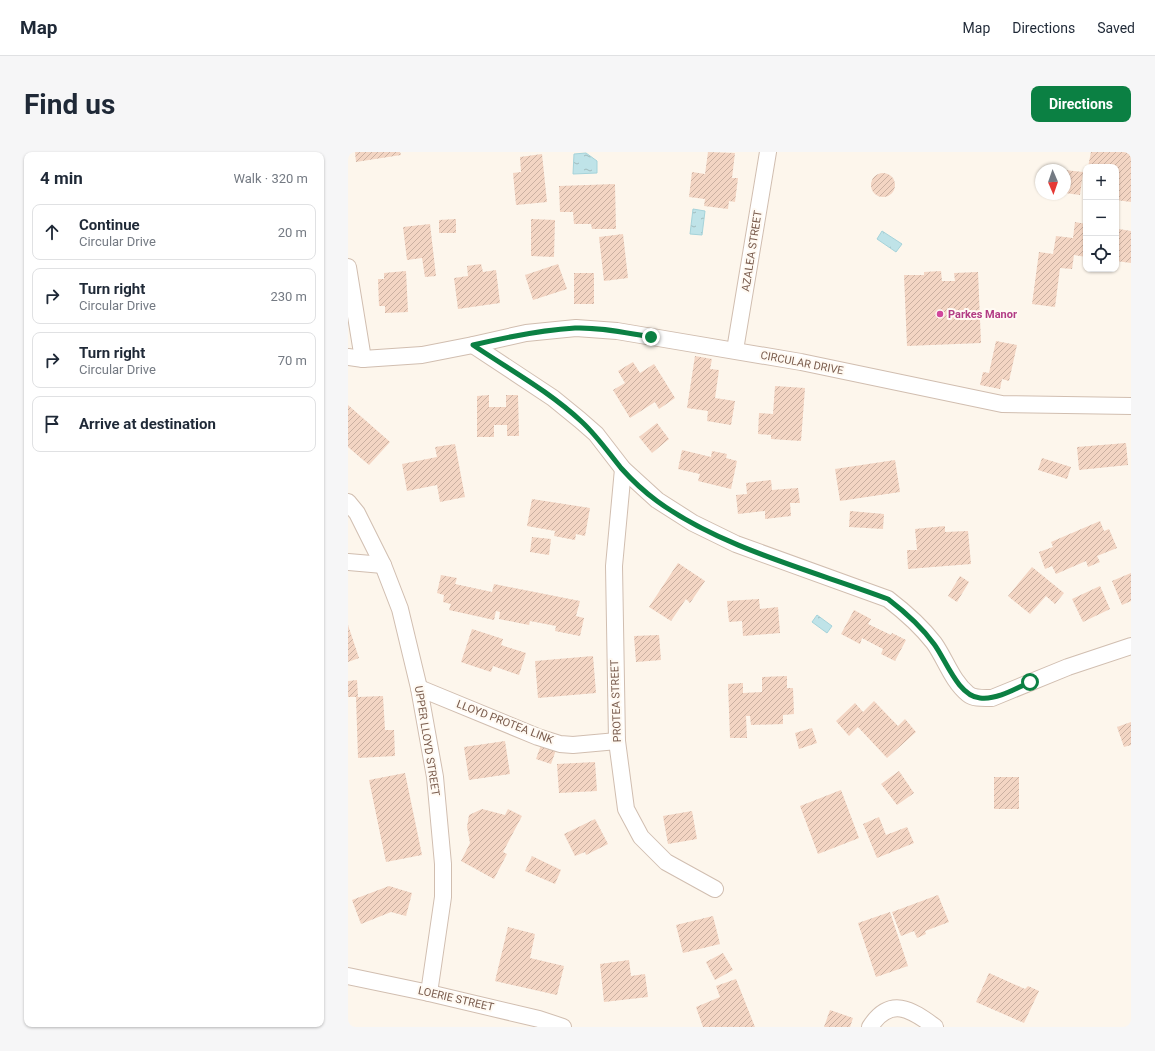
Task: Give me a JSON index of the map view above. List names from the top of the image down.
{
  "streets": {
    "street": [
      "AZALEA STREET",
      "CIRCULAR DRIVE",
      "PROTEA STREET",
      "LLOYD PROTEA LINK",
      "UPPER LLOYD STREET",
      "LOERIE STREET"
    ]
  },
  "crossings": [
    ["AZALEA STREET", "CIRCULAR DRIVE"],
    ["PROTEA STREET", "LLOYD PROTEA LINK"],
    ["LLOYD PROTEA LINK", "UPPER LLOYD STREET"],
    ["UPPER LLOYD STREET", "LOERIE STREET"]
  ],
  "places": ["Parkes Manor"],
  "north": "bottom",
  "page": {
    "header": "Map",
    "nav": ["Map", "Directions", "Saved"],
    "buttons": "Directions",
    "title": "Find us",
    "heading": ["4 min", "Walk · 320 m"],
    "map_buttons": ["+", "−"],
    "list": [
      ["Continue", "Circular Drive", "20 m"],
      ["Turn right", "Circular Drive", "230 m"],
      ["Turn right", "Circular Drive", "70 m"],
      "Arrive at destination"
    ]
  }
}
